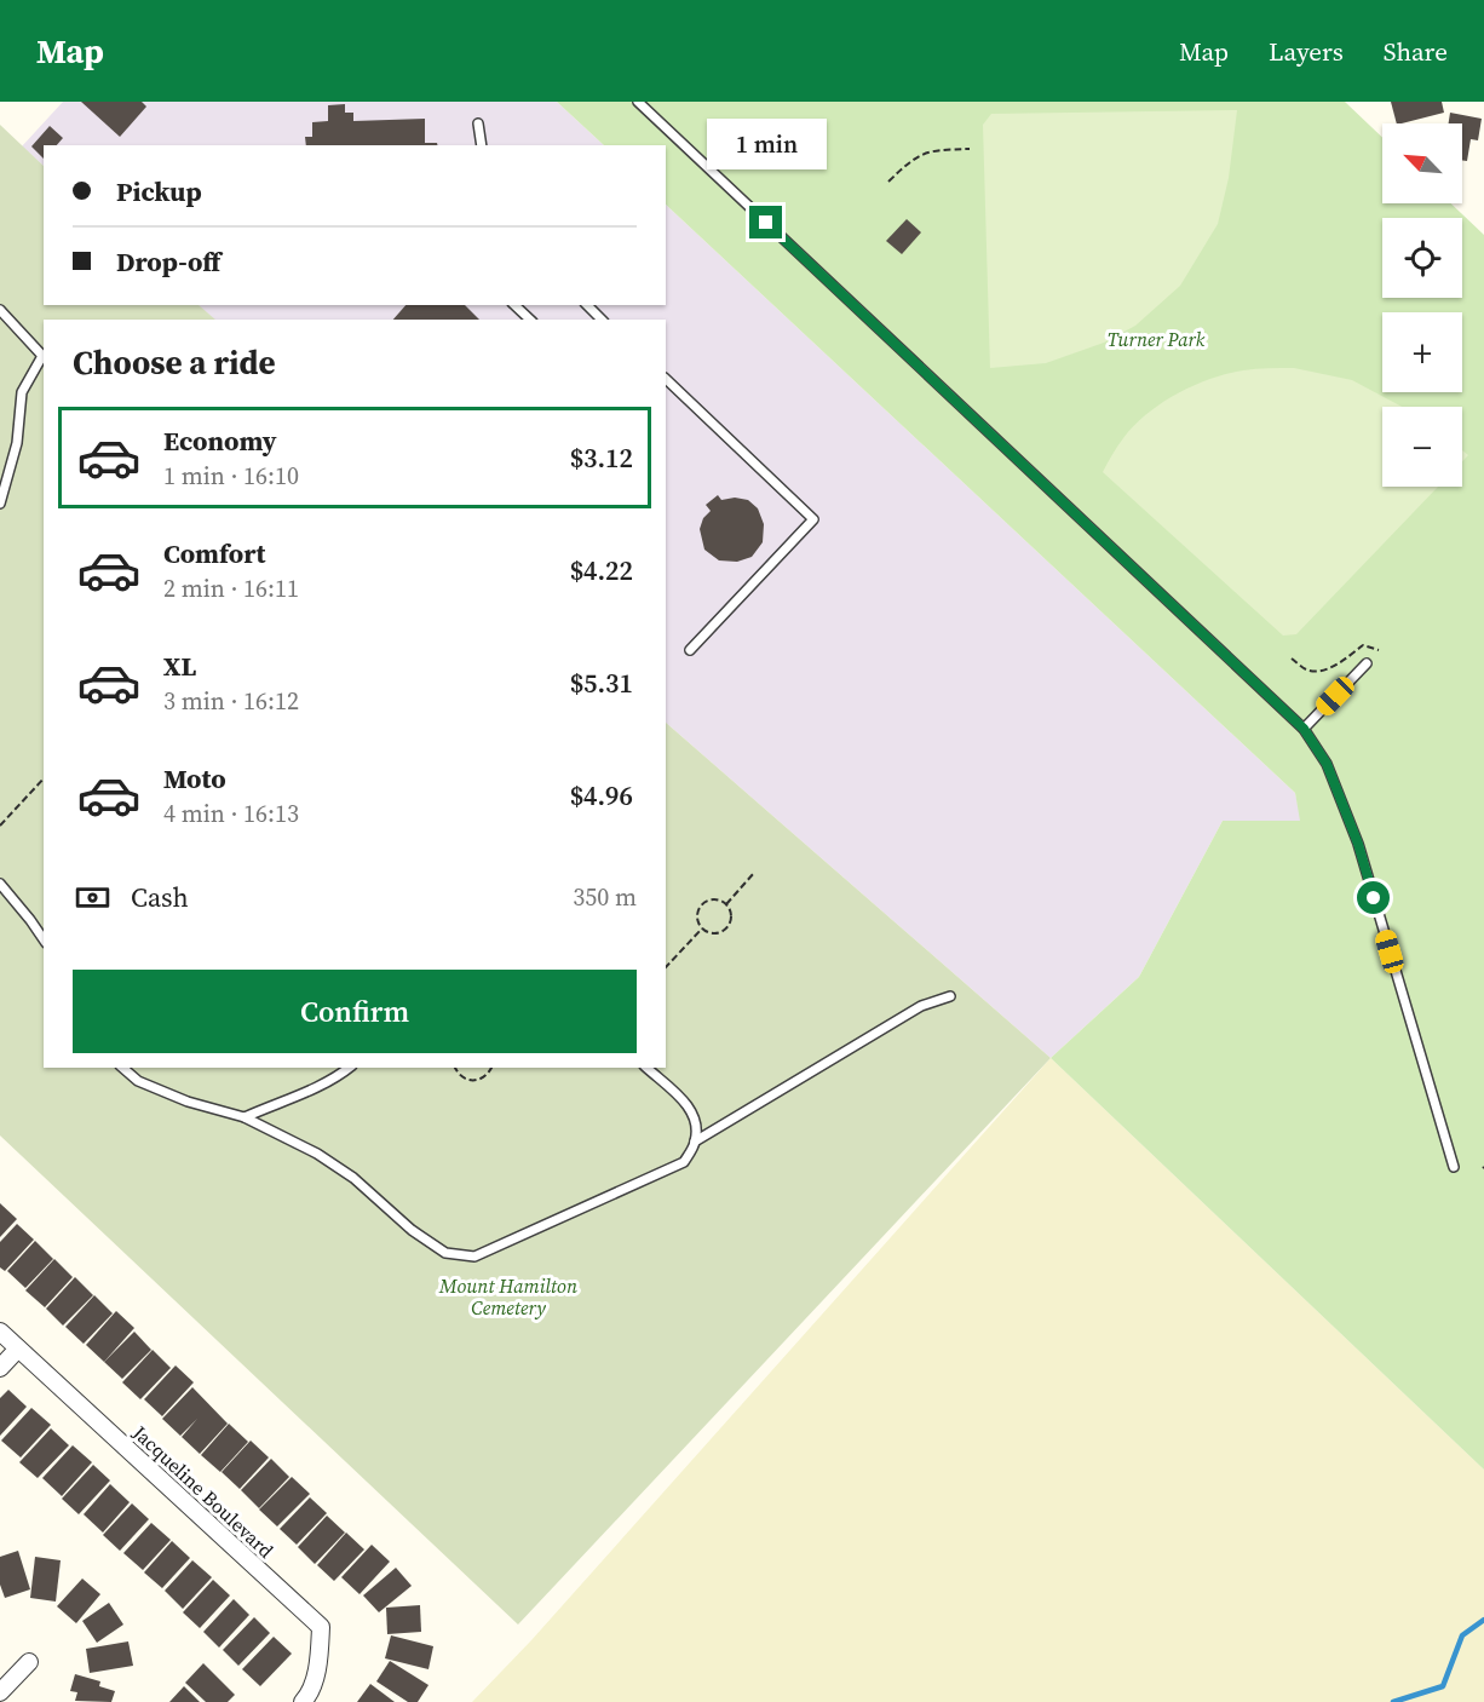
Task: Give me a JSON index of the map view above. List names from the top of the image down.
{
  "streets": {
    "street": ["Jacqueline Boulevard"]
  },
  "parks": ["Turner Park", "Mount Hamilton Cemetery"],
  "north": "top left",
  "page": {
    "header": "Map",
    "nav": ["Map", "Layers", "Share"],
    "bubble": "1 min",
    "map_buttons": ["+", "−"],
    "banner": ["Pickup", "Drop-off"],
    "heading": "Choose a ride",
    "list": [
      {
        "name": "Economy",
        "note": "1 min · 16:10",
        "value": "$3.12"
      },
      {
        "name": "Comfort",
        "note": "2 min · 16:11",
        "value": "$4.22"
      },
      {
        "name": "XL",
        "note": "3 min · 16:12",
        "value": "$5.31"
      },
      {
        "name": "Moto",
        "note": "4 min · 16:13",
        "value": "$4.96"
      }
    ],
    "pay": ["Cash", "350 m"],
    "buttons": "Confirm"
  }
}
